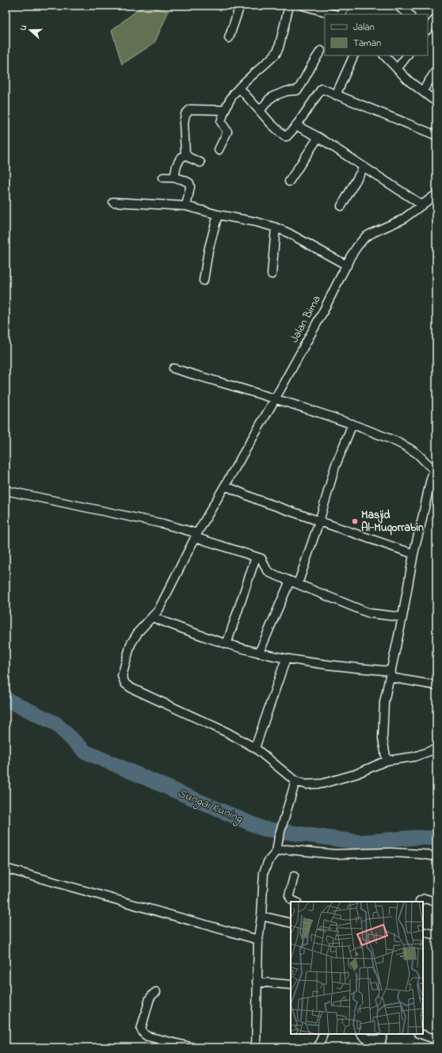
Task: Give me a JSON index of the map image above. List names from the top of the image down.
{
  "streets": {
    "street": ["Jalan Bima"]
  },
  "water": ["Sungai Kuning"],
  "places": ["Masjid Al-Muqorrabin"],
  "legend": ["Jalan", "Taman"],
  "north": "left"
}
